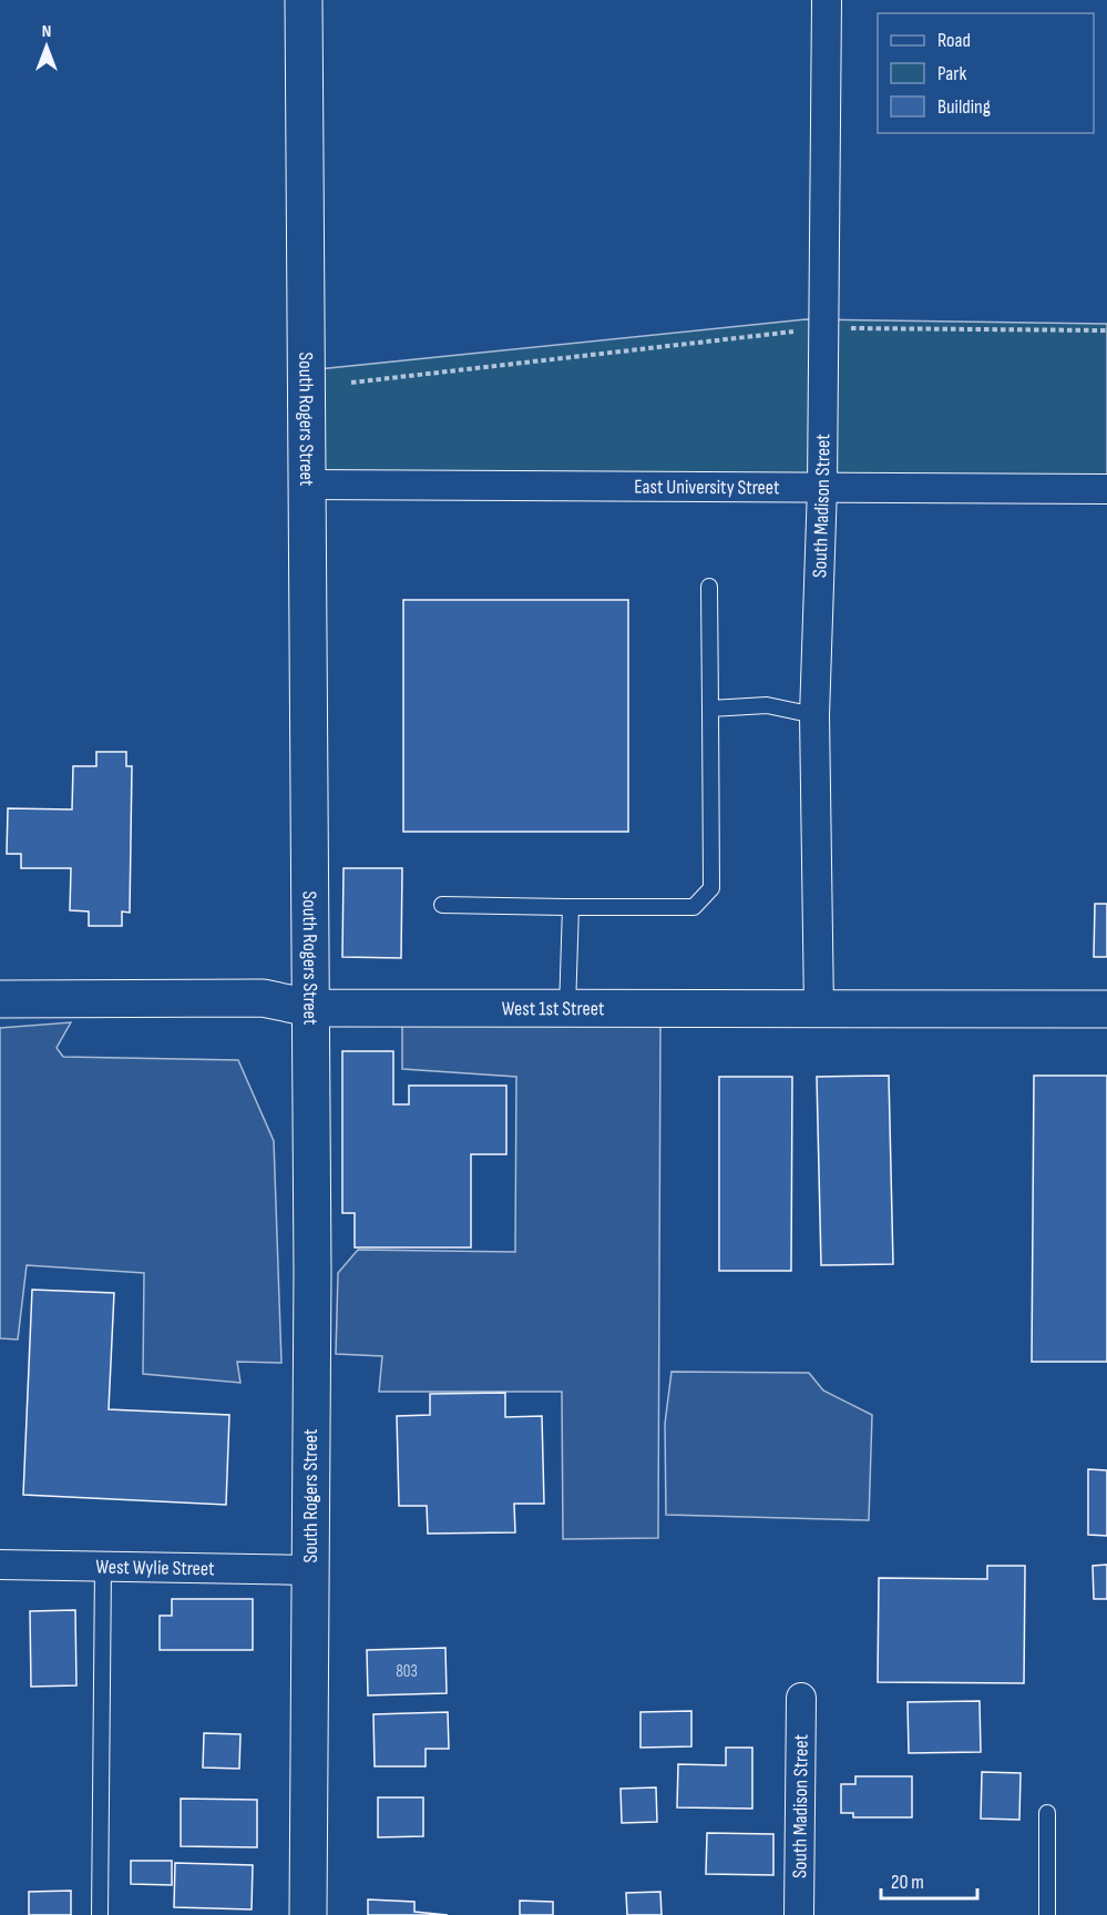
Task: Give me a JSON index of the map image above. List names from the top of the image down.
{
  "streets": {
    "street": [
      "South Rogers Street",
      "East University Street",
      "South Madison Street",
      "West 1st Street",
      "West Wylie Street"
    ]
  },
  "crossings": [
    ["South Rogers Street", "East University Street"],
    ["South Rogers Street", "West 1st Street"],
    ["South Rogers Street", "West Wylie Street"],
    ["East University Street", "South Madison Street"],
    ["South Madison Street", "West 1st Street"]
  ],
  "house_numbers": ["803"],
  "legend": ["Road", "Park", "Building"],
  "scale_bar": "20 m",
  "north": "top"
}
